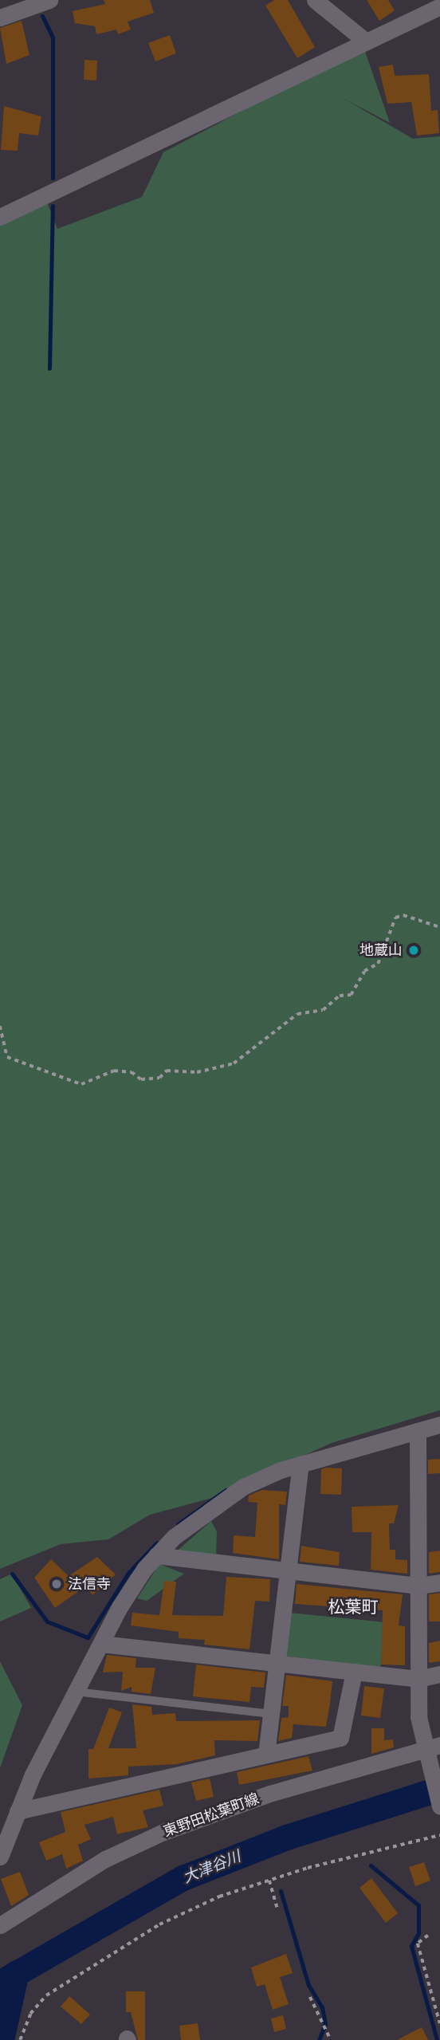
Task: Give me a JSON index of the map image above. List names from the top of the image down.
{
  "streets": {
    "street": ["東野田松葉町線"]
  },
  "districts": ["松葉町"],
  "water": ["大津谷川"],
  "places": ["地蔵山", "法信寺"]
}
